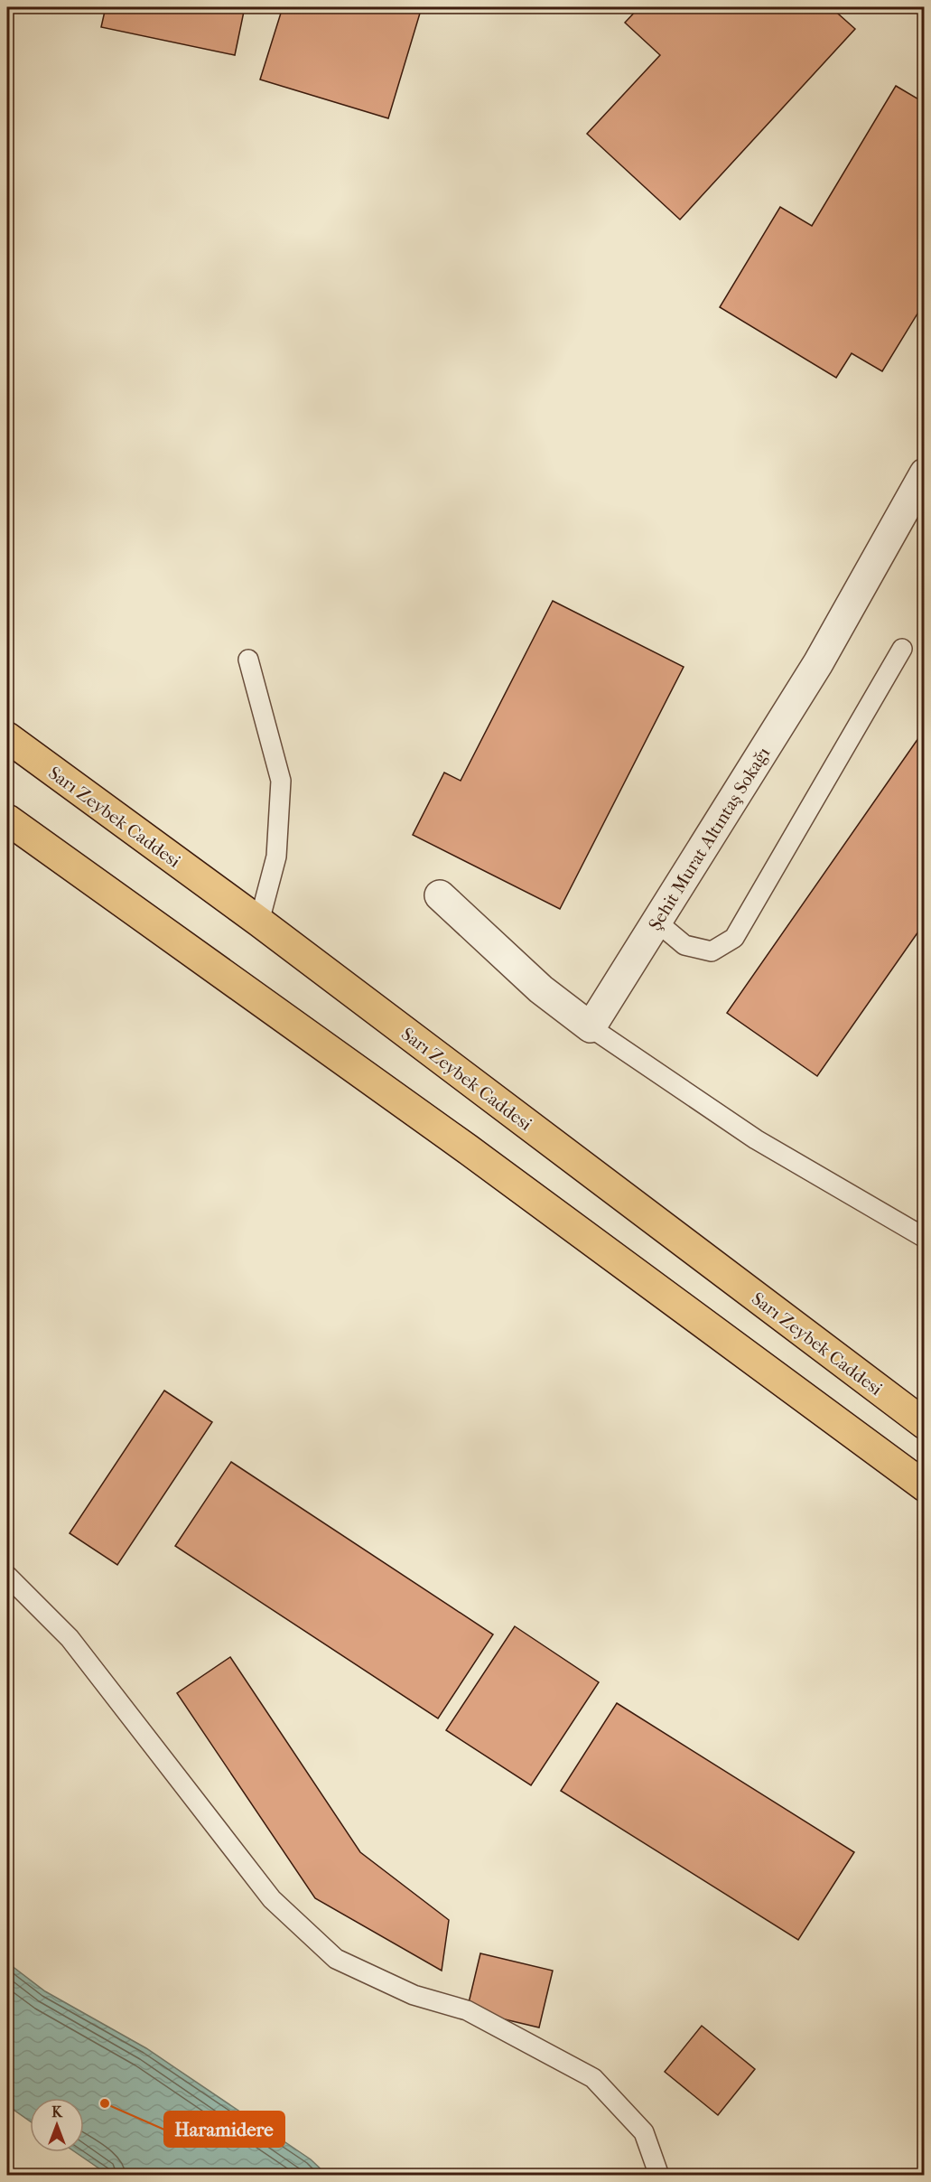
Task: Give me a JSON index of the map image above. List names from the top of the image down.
{
  "streets": {
    "main road": ["Sarı Zeybek Caddesi"],
    "street": ["Şehit Murat Altıntaş Sokağı"]
  },
  "places": ["Haramidere"],
  "north": "top"
}
